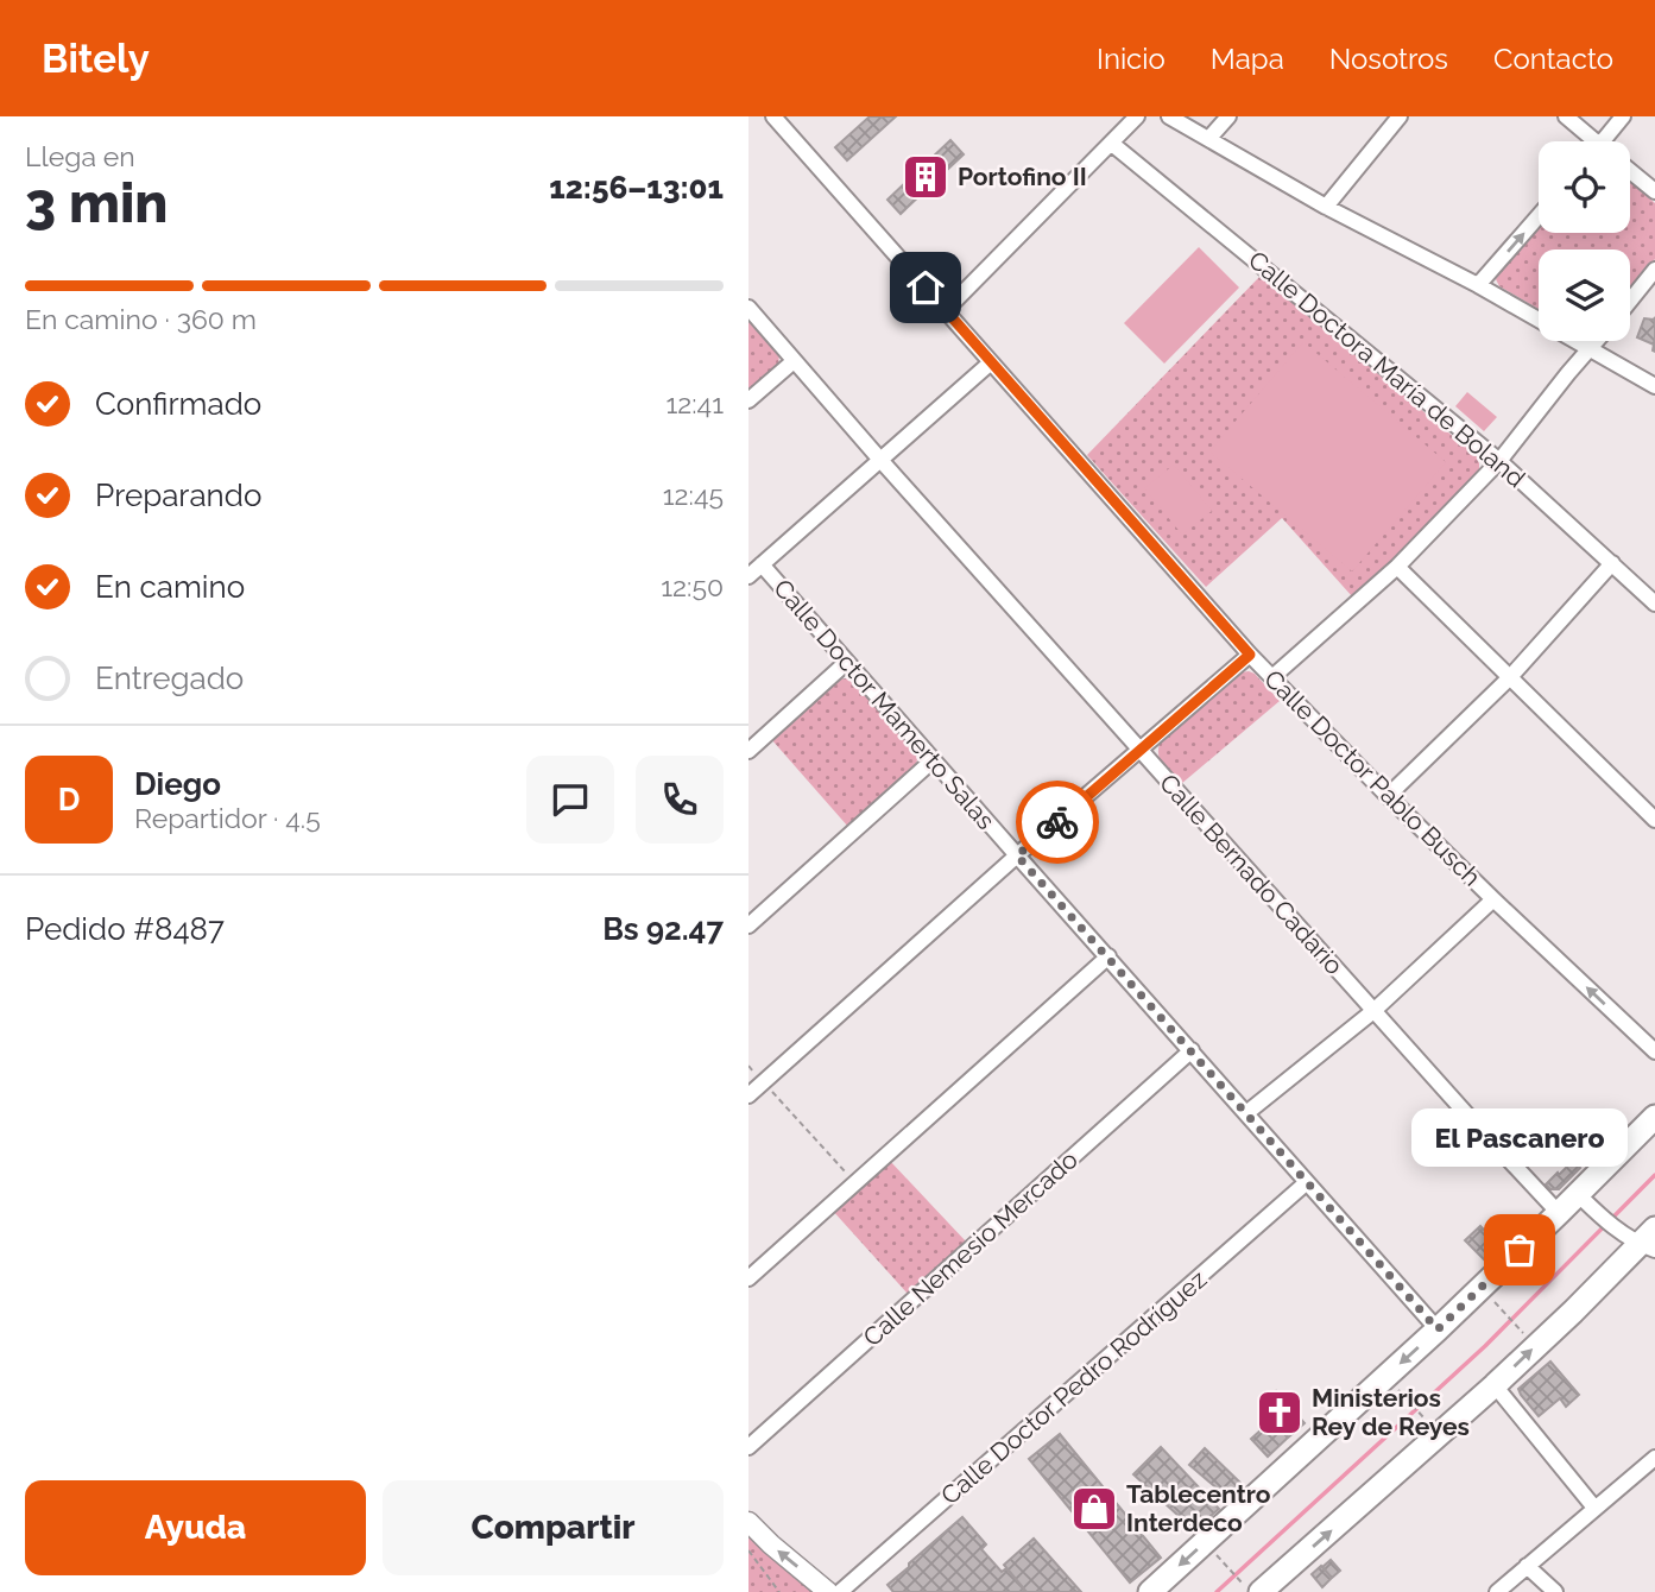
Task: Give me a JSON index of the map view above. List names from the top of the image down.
{
  "streets": {
    "street": [
      "Calle Doctora María de Boland",
      "Calle Doctor Mamerto Salas",
      "Calle Doctor Pablo Busch",
      "Calle Bernado Cadario",
      "Calle Nemesio Mercado",
      "Calle Doctor Pedro Rodríguez"
    ]
  },
  "crossings": [
    ["Calle Doctor Mamerto Salas", "Calle Nemesio Mercado"],
    ["Calle Doctor Mamerto Salas", "Calle Doctor Pedro Rodríguez"]
  ],
  "places": {
    "building": ["Portofino II"],
    "other": ["El Pascanero"],
    "church": ["Ministerios Rey de Reyes"],
    "shop": ["Tablecentro Interdeco"]
  },
  "page": {
    "header": "Bitely",
    "nav": [
      "Inicio",
      "Mapa",
      "Nosotros",
      "Contacto"
    ],
    "heading": ["3 min", "Llega en", "12:56–13:01"],
    "panel": [
      "Diego",
      "Repartidor · 4.5",
      "Pedido #8487",
      "Bs 92.47"
    ],
    "bar": "En camino · 360 m",
    "list": [
      ["Confirmado", "12:41"],
      ["Preparando", "12:45"],
      ["En camino", "12:50"],
      "Entregado"
    ],
    "round": "D",
    "bubble": "El Pascanero",
    "buttons": ["Ayuda", "Compartir"]
  }
}
